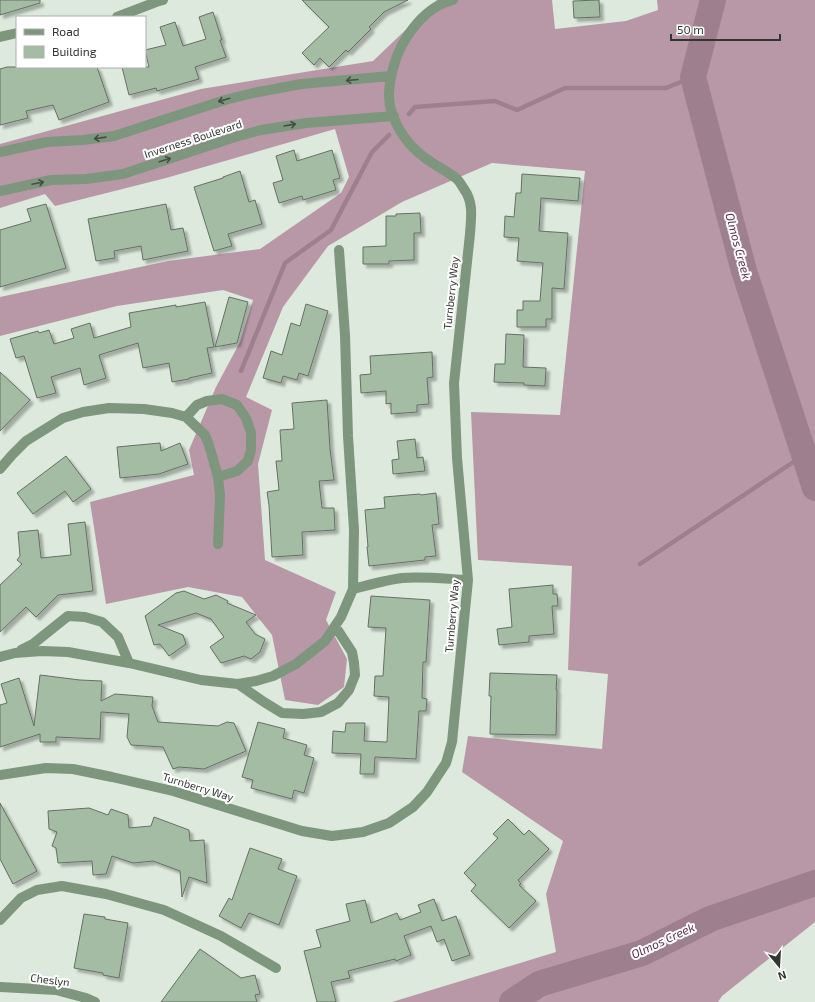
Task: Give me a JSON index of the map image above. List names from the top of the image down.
{
  "streets": {
    "street": ["Inverness Boulevard", "Turnberry Way", "Cheslyn"]
  },
  "crossings": [
    ["Inverness Boulevard", "Turnberry Way"]
  ],
  "water": ["Olmos Creek"],
  "legend": ["Road", "Building"],
  "scale_bar": "50 m",
  "north": "bottom"
}
